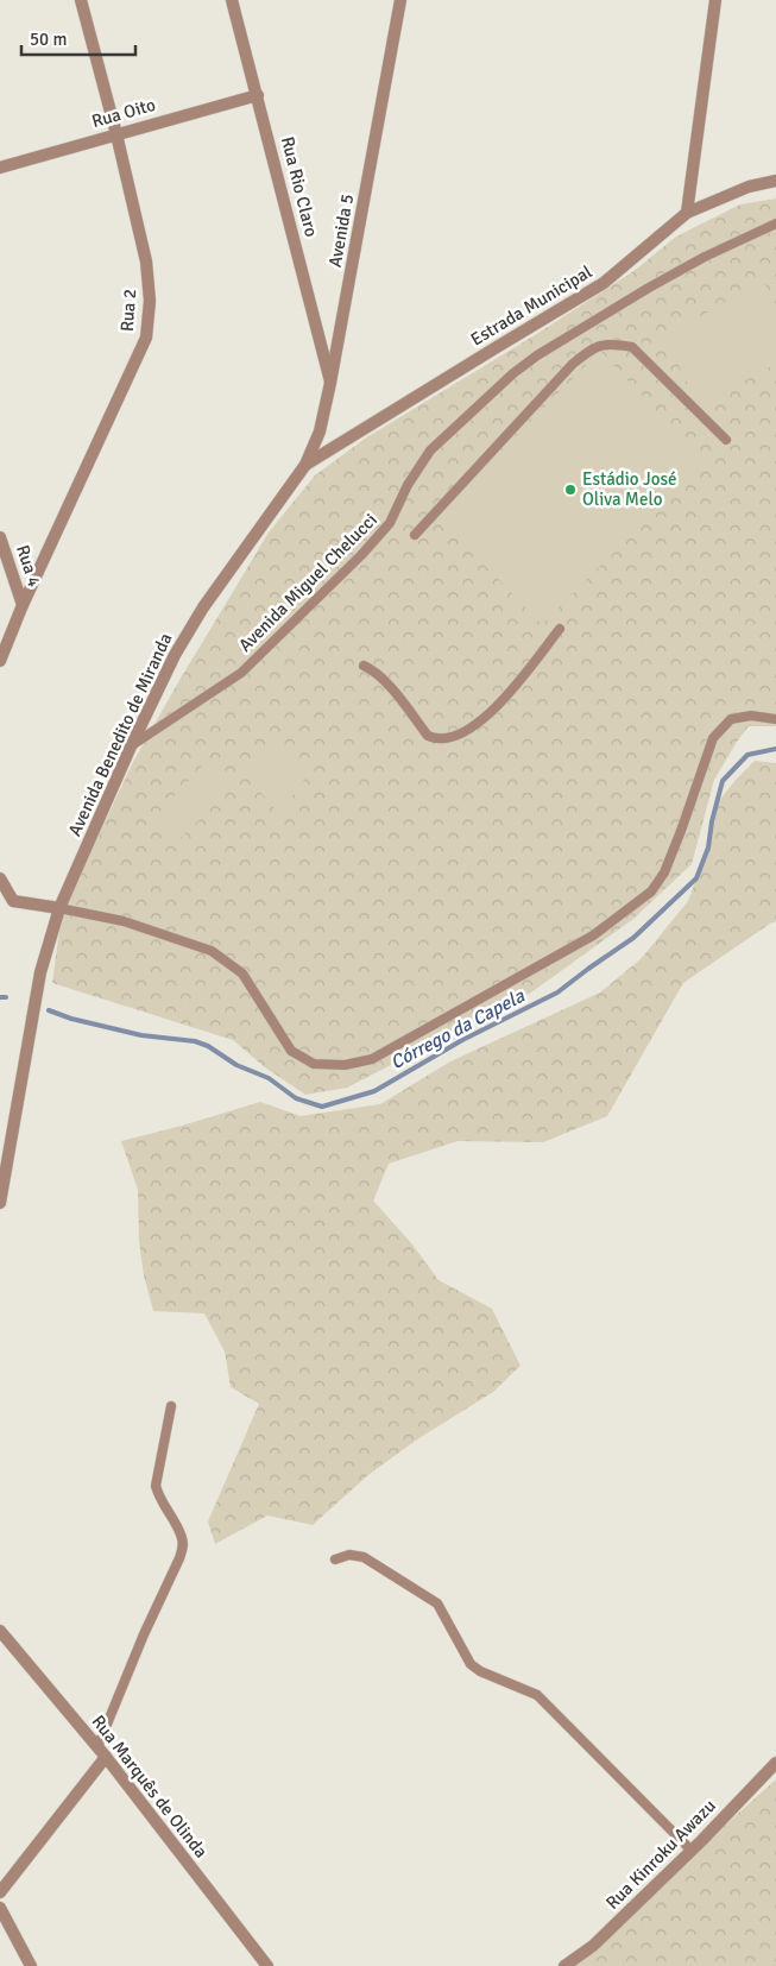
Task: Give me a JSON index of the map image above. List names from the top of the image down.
{
  "streets": {
    "street": [
      "Rua Oito",
      "Rua Rio Claro",
      "Avenida 5",
      "Estrada Municipal",
      "Rua 2",
      "Rua 4",
      "Avenida Benedito de Miranda",
      "Rua Marquês de Olinda",
      "Rua Kinroku Awazu"
    ],
    "lane": ["Avenida Miguel Chelucci"]
  },
  "crossings": [
    ["Rua Oito", "Rua Rio Claro"],
    ["Rua Oito", "Rua 2"],
    ["Rua Rio Claro", "Avenida 5"],
    ["Avenida 5", "Estrada Municipal"],
    ["Avenida 5", "Avenida Benedito de Miranda"],
    ["Estrada Municipal", "Avenida Benedito de Miranda"],
    ["Rua 2", "Rua 4"],
    ["Avenida Miguel Chelucci", "Avenida Benedito de Miranda"]
  ],
  "water": ["Córrego da Capela"],
  "places": ["Estádio José Oliva Melo"],
  "scale_bar": "50 m"
}
